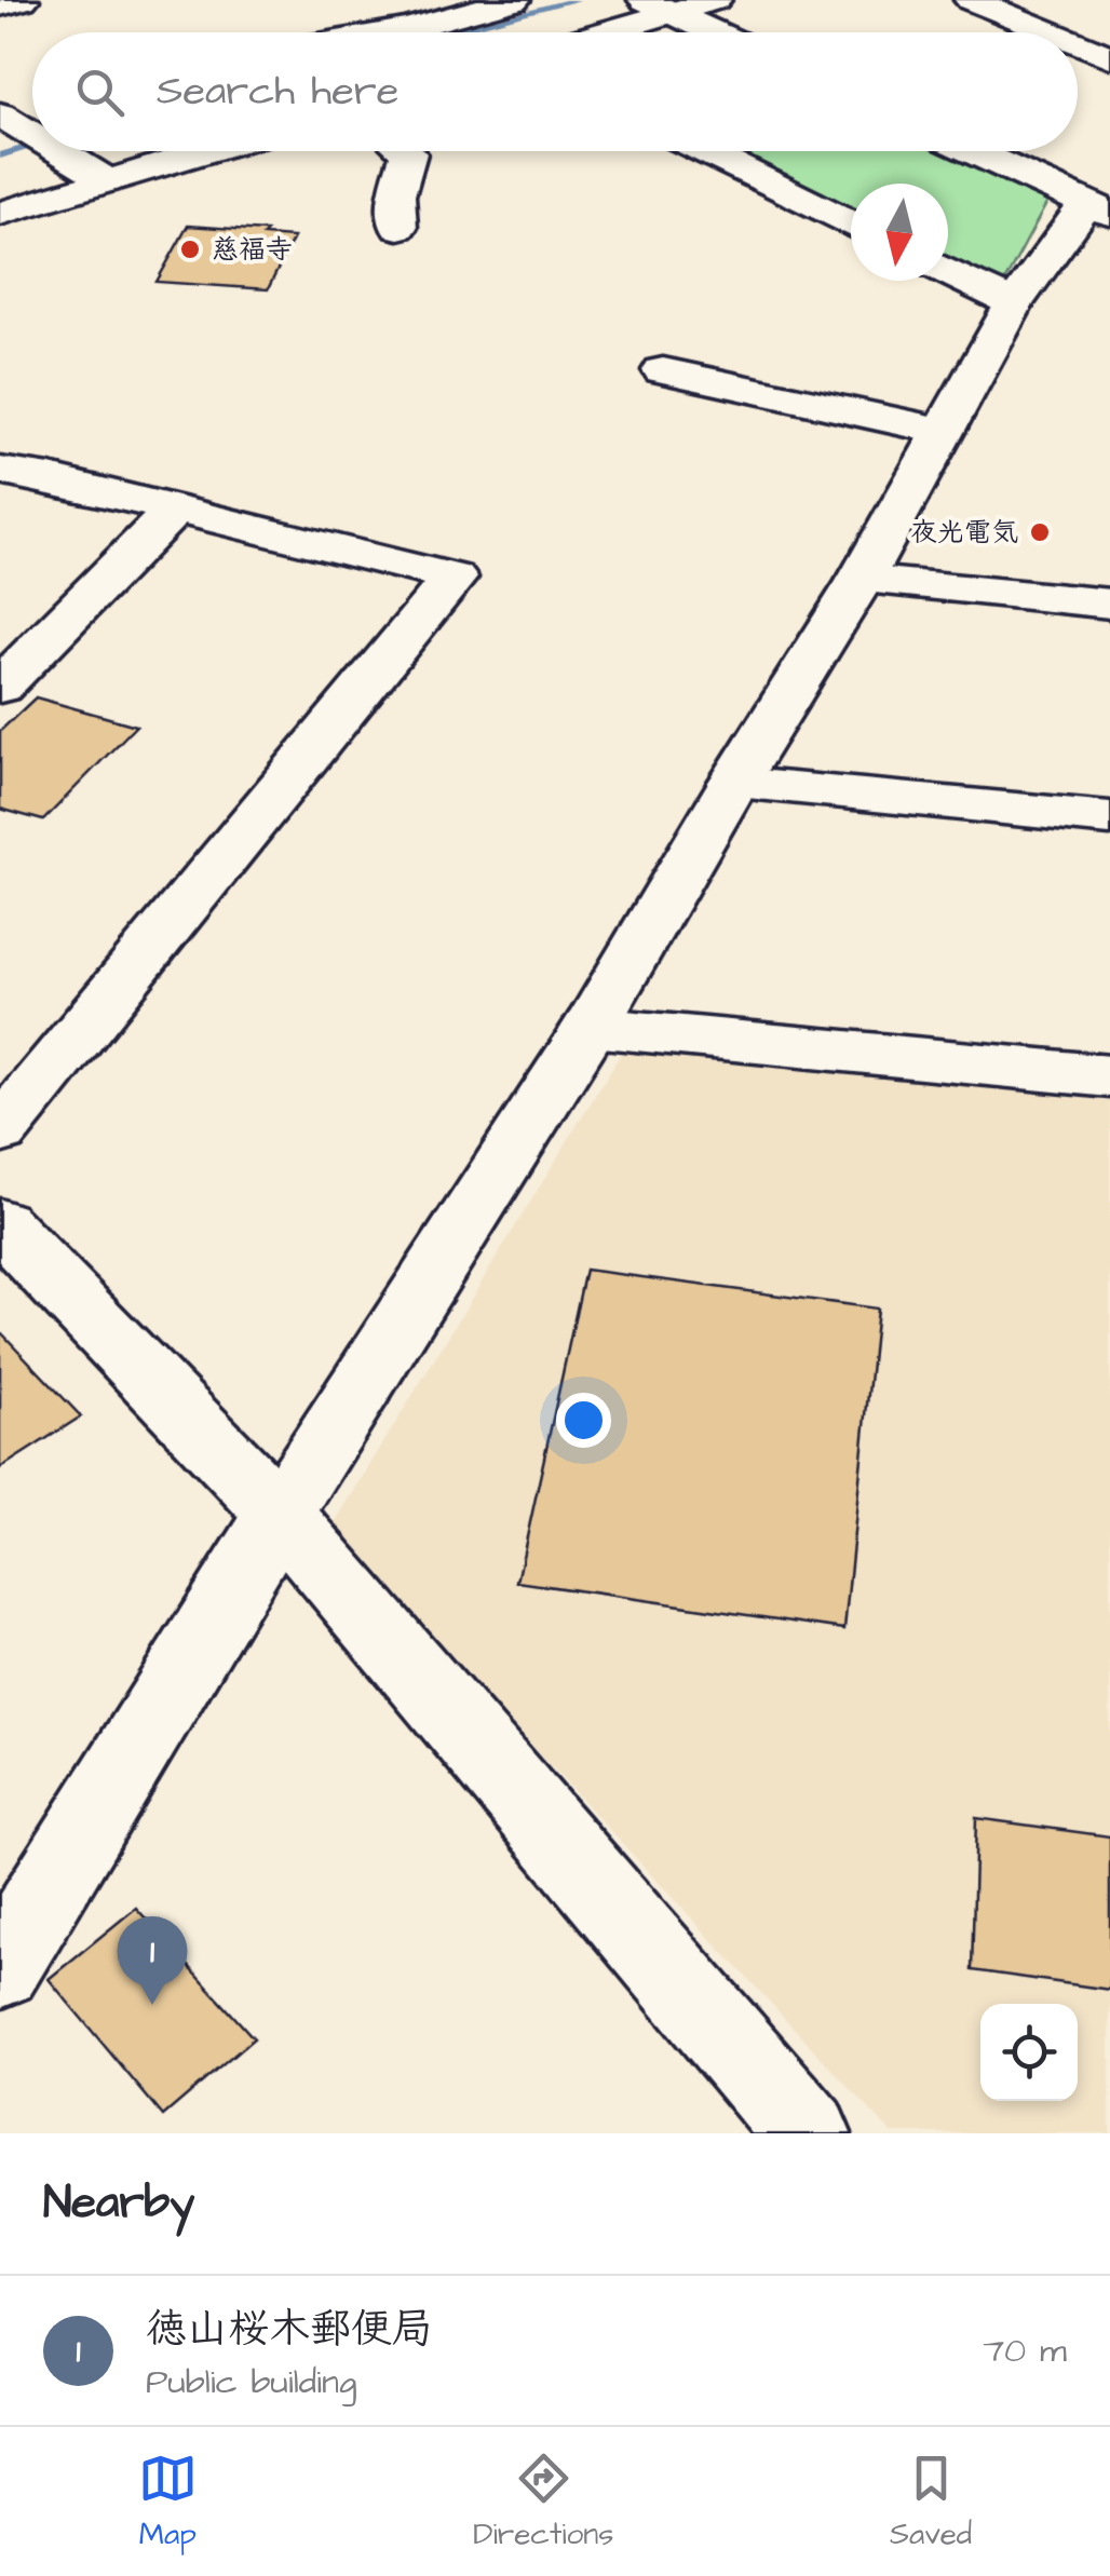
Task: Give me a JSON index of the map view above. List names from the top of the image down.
{
  "places": ["慈福寺", "夜光電気"],
  "north": "bottom",
  "page": {
    "search": "Search here",
    "pins": "1",
    "heading": "Nearby",
    "list": [
      {
        "mark": "1",
        "name": "徳山桜木郵便局",
        "note": "Public building",
        "value": "70 m"
      }
    ],
    "nav": ["Map", "Directions", "Saved"]
  }
}
